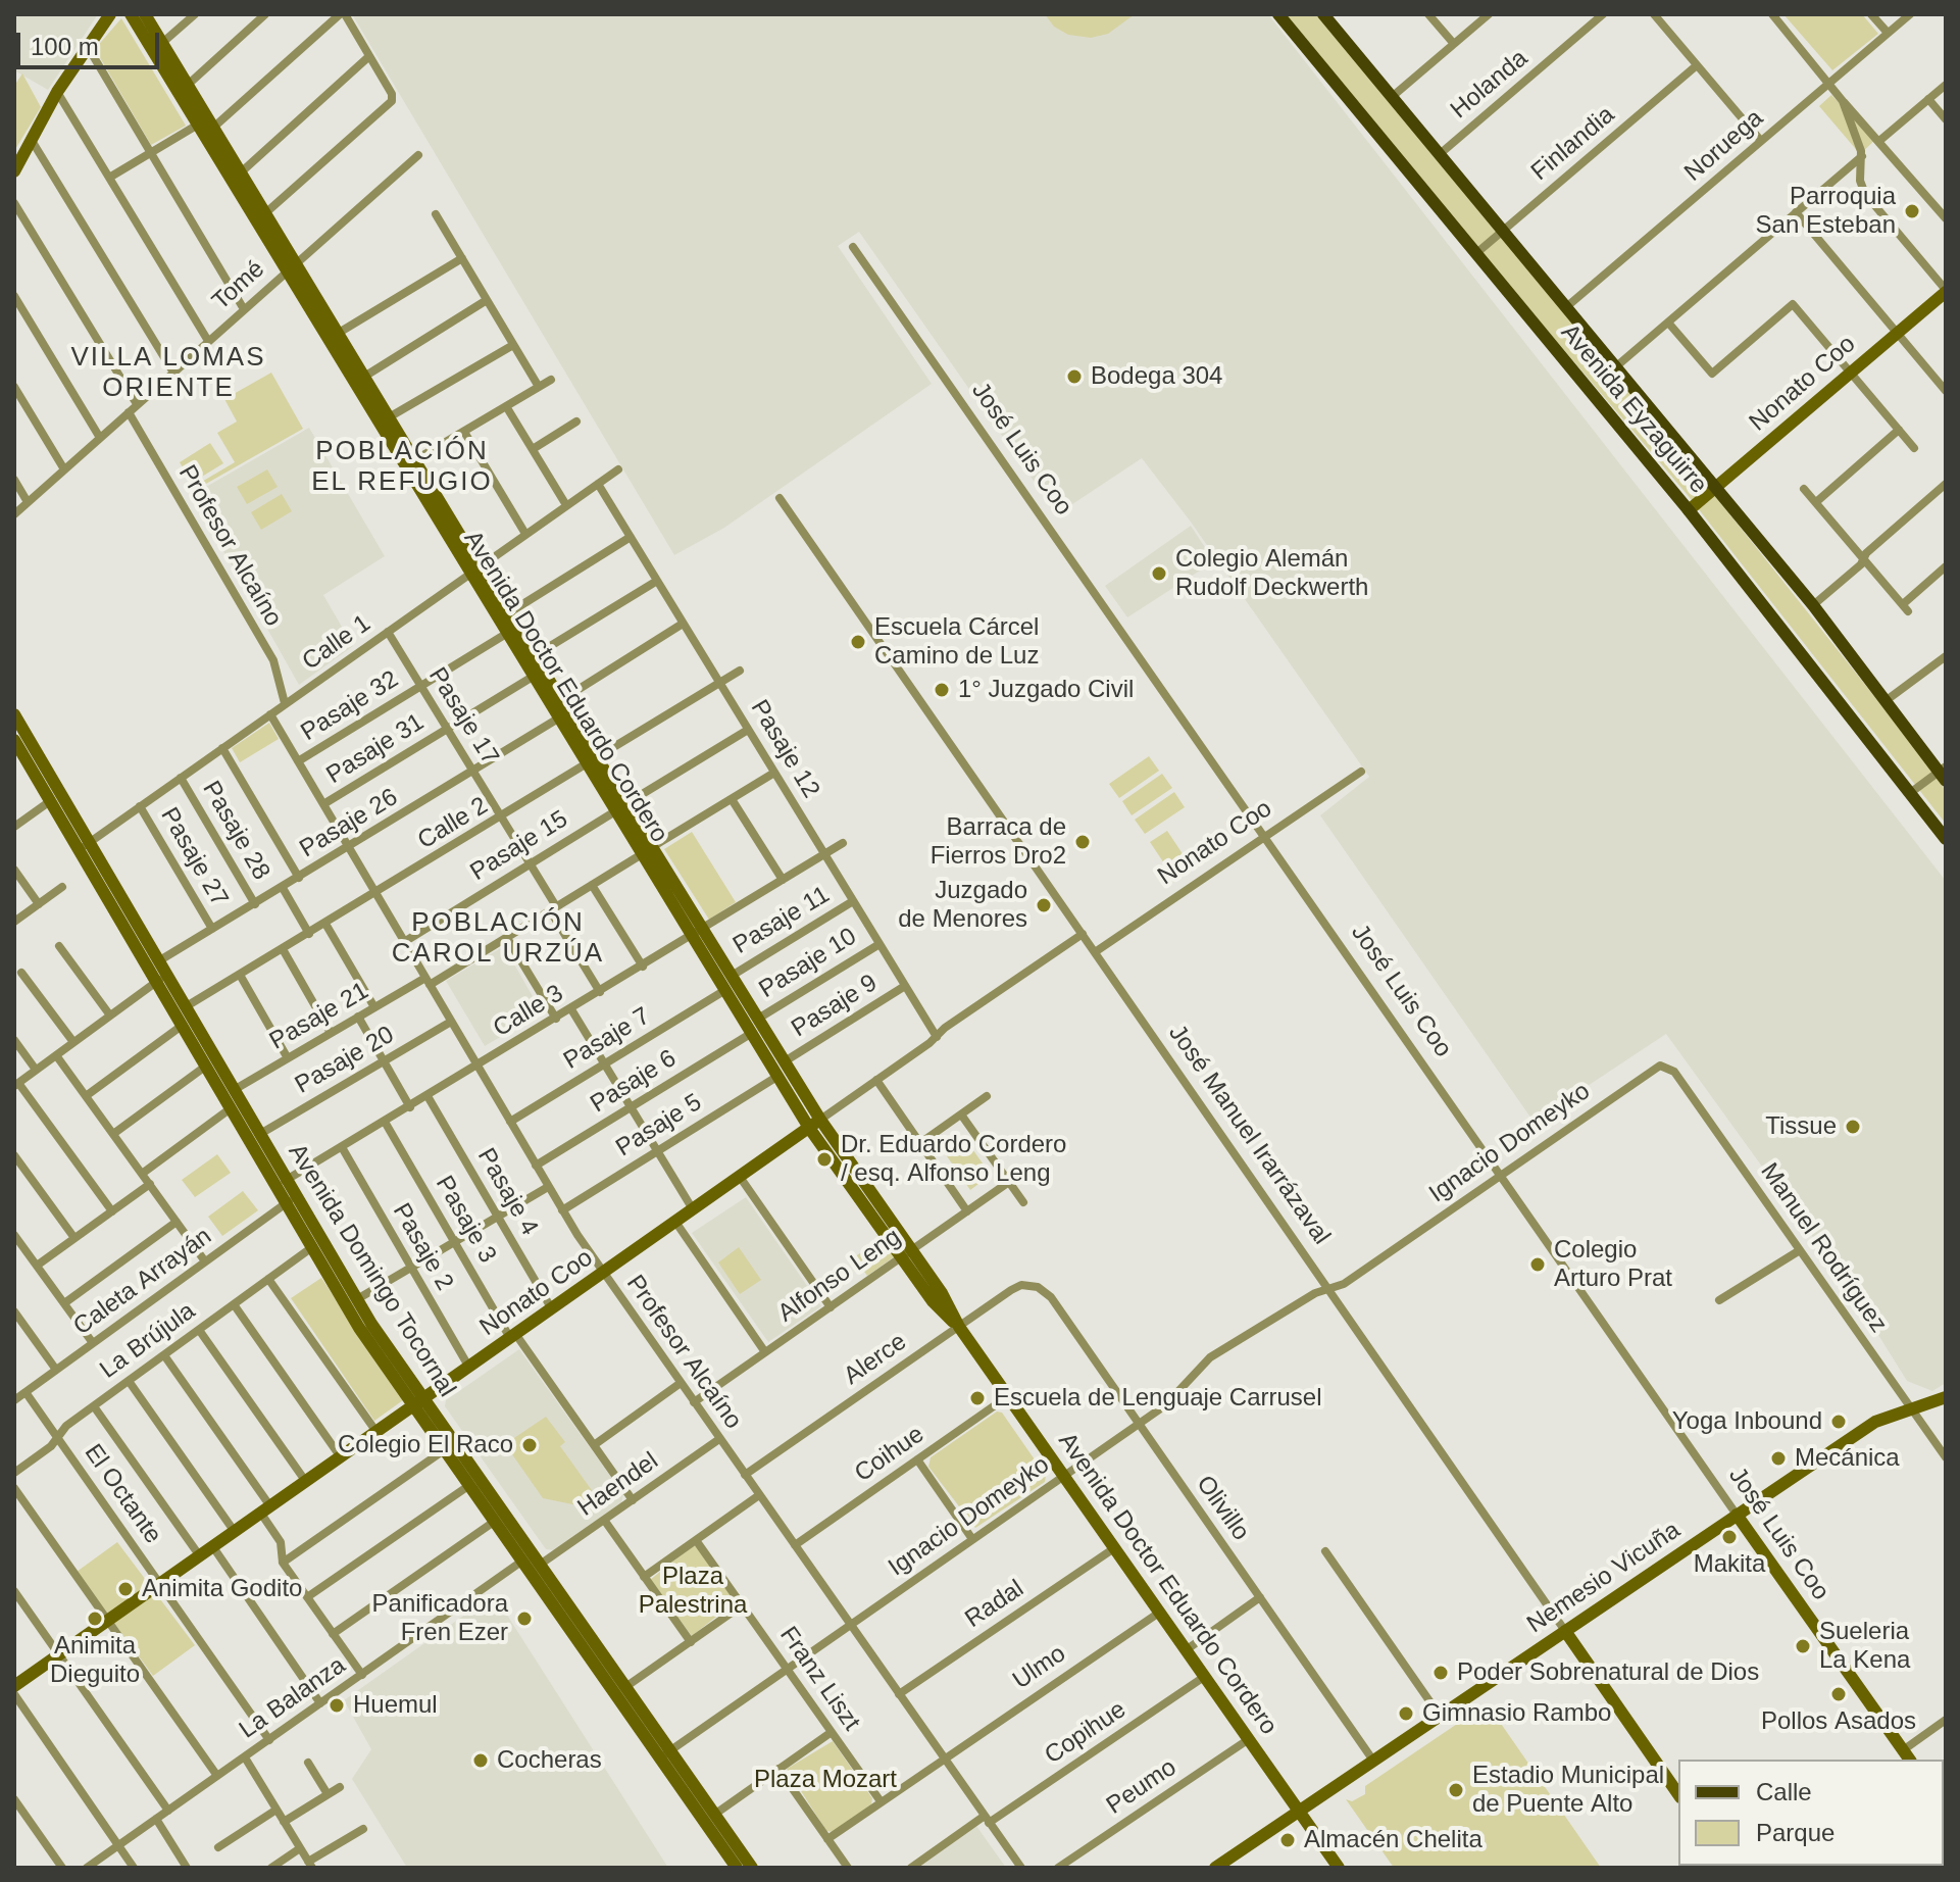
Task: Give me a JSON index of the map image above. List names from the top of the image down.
{
  "streets": {
    "main road": [
      "Nonato Coo",
      "Avenida Eyzaguirre",
      "José Luis Coo",
      "Avenida Doctor Eduardo Cordero",
      "José Manuel Irarrázaval",
      "Avenida Domingo Tocornal",
      "Nemesio Vicuña"
    ],
    "street": [
      "Holanda",
      "Finlandia",
      "Noruega",
      "Tomé",
      "Profesor Alcaíno",
      "Calle 1",
      "Pasaje 32",
      "Pasaje 17",
      "Pasaje 31",
      "Pasaje 12",
      "Pasaje 26",
      "Calle 2",
      "Pasaje 28",
      "Pasaje 15",
      "Pasaje 27",
      "Pasaje 11",
      "Pasaje 10",
      "Pasaje 9",
      "Calle 3",
      "Pasaje 21",
      "Pasaje 7",
      "Pasaje 20",
      "Pasaje 6",
      "Pasaje 5",
      "Ignacio Domeyko",
      "Pasaje 4",
      "Pasaje 3",
      "Pasaje 2",
      "Manuel Rodríguez",
      "Alfonso Leng",
      "Caleta Arrayán",
      "La Brújula",
      "Alerce",
      "Coihue",
      "Haendel",
      "El Octante",
      "Olivillo",
      "Radal",
      "Ulmo",
      "Franz Liszt",
      "La Balanza",
      "Copihue",
      "Peumo"
    ]
  },
  "crossings": [
    ["Holanda", "Avenida Eyzaguirre"],
    ["Finlandia", "Avenida Eyzaguirre"],
    ["Noruega", "Avenida Eyzaguirre"],
    ["Tomé", "Profesor Alcaíno"],
    ["Tomé", "Avenida Doctor Eduardo Cordero"],
    ["Nonato Coo", "Avenida Eyzaguirre"],
    ["Nonato Coo", "José Luis Coo"],
    ["Nonato Coo", "Profesor Alcaíno"],
    ["Nonato Coo", "Avenida Doctor Eduardo Cordero"],
    ["Nonato Coo", "Pasaje 12"],
    ["Nonato Coo", "José Manuel Irarrázaval"],
    ["Nonato Coo", "Pasaje 4"],
    ["Nonato Coo", "Pasaje 3"],
    ["Nonato Coo", "Pasaje 2"],
    ["Nonato Coo", "Avenida Domingo Tocornal"],
    ["Nonato Coo", "El Octante"],
    ["José Luis Coo", "Ignacio Domeyko"],
    ["José Luis Coo", "Nemesio Vicuña"],
    ["Profesor Alcaíno", "Calle 1"],
    ["Profesor Alcaíno", "Pasaje 32"],
    ["Profesor Alcaíno", "Pasaje 31"],
    ["Profesor Alcaíno", "Pasaje 26"],
    ["Profesor Alcaíno", "Calle 2"],
    ["Profesor Alcaíno", "Pasaje 15"],
    ["Profesor Alcaíno", "Calle 3"],
    ["Profesor Alcaíno", "Pasaje 21"],
    ["Profesor Alcaíno", "Pasaje 7"],
    ["Profesor Alcaíno", "Pasaje 20"],
    ["Profesor Alcaíno", "Pasaje 6"],
    ["Profesor Alcaíno", "Pasaje 5"],
    ["Profesor Alcaíno", "Ignacio Domeyko"],
    ["Profesor Alcaíno", "Alfonso Leng"],
    ["Profesor Alcaíno", "Alerce"],
    ["Profesor Alcaíno", "Coihue"],
    ["Profesor Alcaíno", "Haendel"],
    ["Profesor Alcaíno", "Radal"],
    ["Profesor Alcaíno", "Ulmo"],
    ["Profesor Alcaíno", "Copihue"],
    ["Calle 1", "Avenida Doctor Eduardo Cordero"],
    ["Calle 1", "Pasaje 17"],
    ["Calle 1", "Pasaje 12"],
    ["Calle 1", "Pasaje 28"],
    ["Calle 1", "Pasaje 27"],
    ["Calle 1", "Avenida Domingo Tocornal"],
    ["Avenida Doctor Eduardo Cordero", "Pasaje 32"],
    ["Avenida Doctor Eduardo Cordero", "Pasaje 31"],
    ["Avenida Doctor Eduardo Cordero", "Pasaje 26"],
    ["Avenida Doctor Eduardo Cordero", "Calle 2"],
    ["Avenida Doctor Eduardo Cordero", "Pasaje 15"],
    ["Avenida Doctor Eduardo Cordero", "Pasaje 11"],
    ["Avenida Doctor Eduardo Cordero", "Pasaje 10"],
    ["Avenida Doctor Eduardo Cordero", "Pasaje 9"],
    ["Avenida Doctor Eduardo Cordero", "Calle 3"],
    ["Avenida Doctor Eduardo Cordero", "Pasaje 21"],
    ["Avenida Doctor Eduardo Cordero", "Pasaje 7"],
    ["Avenida Doctor Eduardo Cordero", "Pasaje 6"],
    ["Avenida Doctor Eduardo Cordero", "Pasaje 5"],
    ["Avenida Doctor Eduardo Cordero", "Ignacio Domeyko"],
    ["Avenida Doctor Eduardo Cordero", "Alfonso Leng"],
    ["Avenida Doctor Eduardo Cordero", "Alerce"],
    ["Avenida Doctor Eduardo Cordero", "Coihue"],
    ["Avenida Doctor Eduardo Cordero", "Nemesio Vicuña"],
    ["Avenida Doctor Eduardo Cordero", "Radal"],
    ["Avenida Doctor Eduardo Cordero", "Ulmo"],
    ["Avenida Doctor Eduardo Cordero", "Copihue"],
    ["Avenida Doctor Eduardo Cordero", "Peumo"],
    ["Pasaje 32", "Pasaje 17"],
    ["Pasaje 17", "Pasaje 31"],
    ["Pasaje 17", "Pasaje 26"],
    ["Pasaje 17", "Calle 2"],
    ["Pasaje 17", "Pasaje 15"],
    ["Pasaje 17", "Calle 3"],
    ["Pasaje 17", "Pasaje 21"],
    ["Pasaje 12", "Calle 2"],
    ["Pasaje 12", "Pasaje 15"],
    ["Pasaje 12", "Pasaje 11"],
    ["Pasaje 12", "Pasaje 10"],
    ["Pasaje 12", "Pasaje 9"],
    ["Pasaje 12", "Calle 3"],
    ["Pasaje 12", "Pasaje 21"],
    ["Pasaje 26", "Pasaje 28"],
    ["Pasaje 26", "Pasaje 27"],
    ["Pasaje 26", "Avenida Domingo Tocornal"],
    ["Calle 2", "Avenida Domingo Tocornal"],
    ["Calle 3", "Pasaje 4"],
    ["Calle 3", "Pasaje 3"],
    ["Calle 3", "Pasaje 2"],
    ["Calle 3", "Avenida Domingo Tocornal"],
    ["Pasaje 21", "Avenida Domingo Tocornal"],
    ["Pasaje 20", "Avenida Domingo Tocornal"],
    ["José Manuel Irarrázaval", "Ignacio Domeyko"],
    ["José Manuel Irarrázaval", "Nemesio Vicuña"],
    ["Ignacio Domeyko", "Manuel Rodríguez"],
    ["Ignacio Domeyko", "Avenida Domingo Tocornal"],
    ["Ignacio Domeyko", "Olivillo"],
    ["Ignacio Domeyko", "Franz Liszt"],
    ["Pasaje 3", "Haendel"],
    ["Manuel Rodríguez", "Nemesio Vicuña"],
    ["Avenida Domingo Tocornal", "Caleta Arrayán"],
    ["Avenida Domingo Tocornal", "La Brújula"],
    ["Avenida Domingo Tocornal", "Haendel"],
    ["Avenida Domingo Tocornal", "La Balanza"],
    ["Caleta Arrayán", "El Octante"],
    ["La Brújula", "El Octante"],
    ["Alerce", "Olivillo"],
    ["El Octante", "La Balanza"],
    ["Olivillo", "Nemesio Vicuña"],
    ["Ulmo", "Franz Liszt"]
  ],
  "districts": ["VILLA LOMAS ORIENTE", "POBLACIÓN EL REFUGIO", "POBLACIÓN CAROL URZÚA"],
  "parks": ["Plaza Palestrina", "Plaza Mozart"],
  "places": [
    "Parroquia San Esteban",
    "Bodega 304",
    "Colegio Alemán Rudolf Deckwerth",
    "Escuela Cárcel Camino de Luz",
    "1° Juzgado Civil",
    "Barraca de Fierros Dro2",
    "Juzgado de Menores",
    "Tissue",
    "Dr. Eduardo Cordero / esq. Alfonso Leng",
    "Colegio Arturo Prat",
    "Escuela de Lenguaje Carrusel",
    "Yoga Inbound",
    "Colegio El Raco",
    "Mecánica",
    "Makita",
    "Animita Godito",
    "Animita Dieguito",
    "Panificadora Fren Ezer",
    "Sueleria La Kena",
    "Poder Sobrenatural de Dios",
    "Pollos Asados",
    "Huemul",
    "Gimnasio Rambo",
    "Cocheras",
    "Estadio Municipal de Puente Alto",
    "Almacén Chelita"
  ],
  "legend": ["Calle", "Parque"],
  "scale_bar": "100 m"
}
